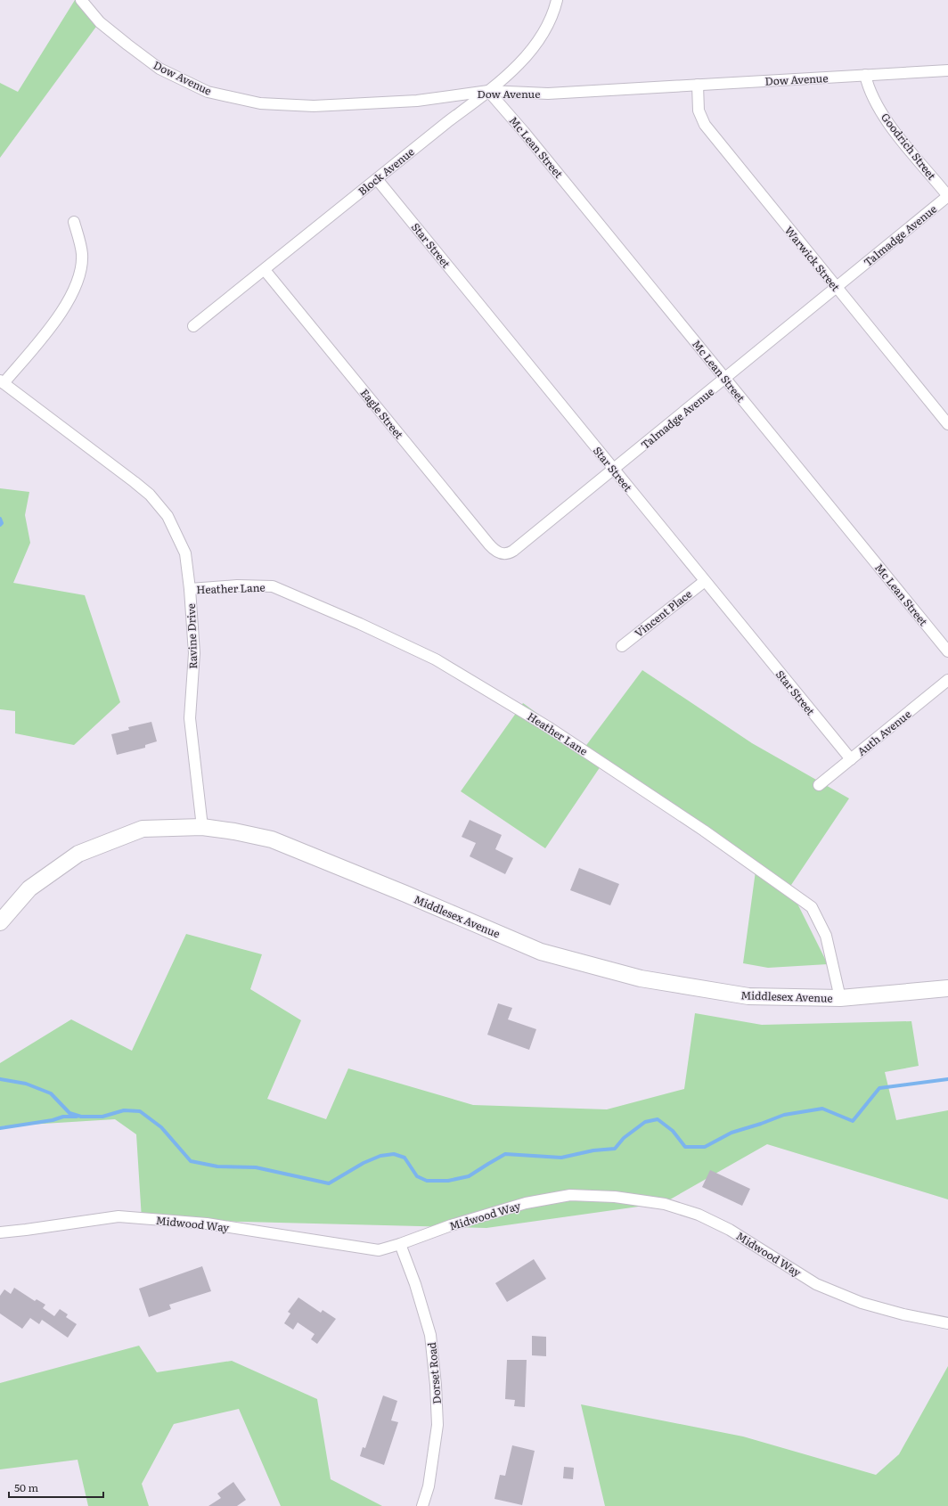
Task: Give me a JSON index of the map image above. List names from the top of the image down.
{
  "streets": {
    "street": [
      "Dow Avenue",
      "Goodrich Street",
      "Mc Lean Street",
      "Block Avenue",
      "Talmadge Avenue",
      "Star Street",
      "Warwick Street",
      "Eagle Street",
      "Heather Lane",
      "Vincent Place",
      "Ravine Drive",
      "Auth Avenue",
      "Middlesex Avenue",
      "Midwood Way",
      "Dorset Road"
    ]
  },
  "crossings": [
    ["Dow Avenue", "Goodrich Street"],
    ["Dow Avenue", "Mc Lean Street"],
    ["Dow Avenue", "Block Avenue"],
    ["Dow Avenue", "Warwick Street"],
    ["Goodrich Street", "Talmadge Avenue"],
    ["Mc Lean Street", "Block Avenue"],
    ["Mc Lean Street", "Talmadge Avenue"],
    ["Block Avenue", "Star Street"],
    ["Block Avenue", "Eagle Street"],
    ["Talmadge Avenue", "Star Street"],
    ["Talmadge Avenue", "Warwick Street"],
    ["Talmadge Avenue", "Eagle Street"],
    ["Star Street", "Vincent Place"],
    ["Star Street", "Auth Avenue"],
    ["Heather Lane", "Ravine Drive"],
    ["Heather Lane", "Middlesex Avenue"],
    ["Ravine Drive", "Middlesex Avenue"],
    ["Midwood Way", "Dorset Road"]
  ],
  "scale_bar": "50 m"
}
